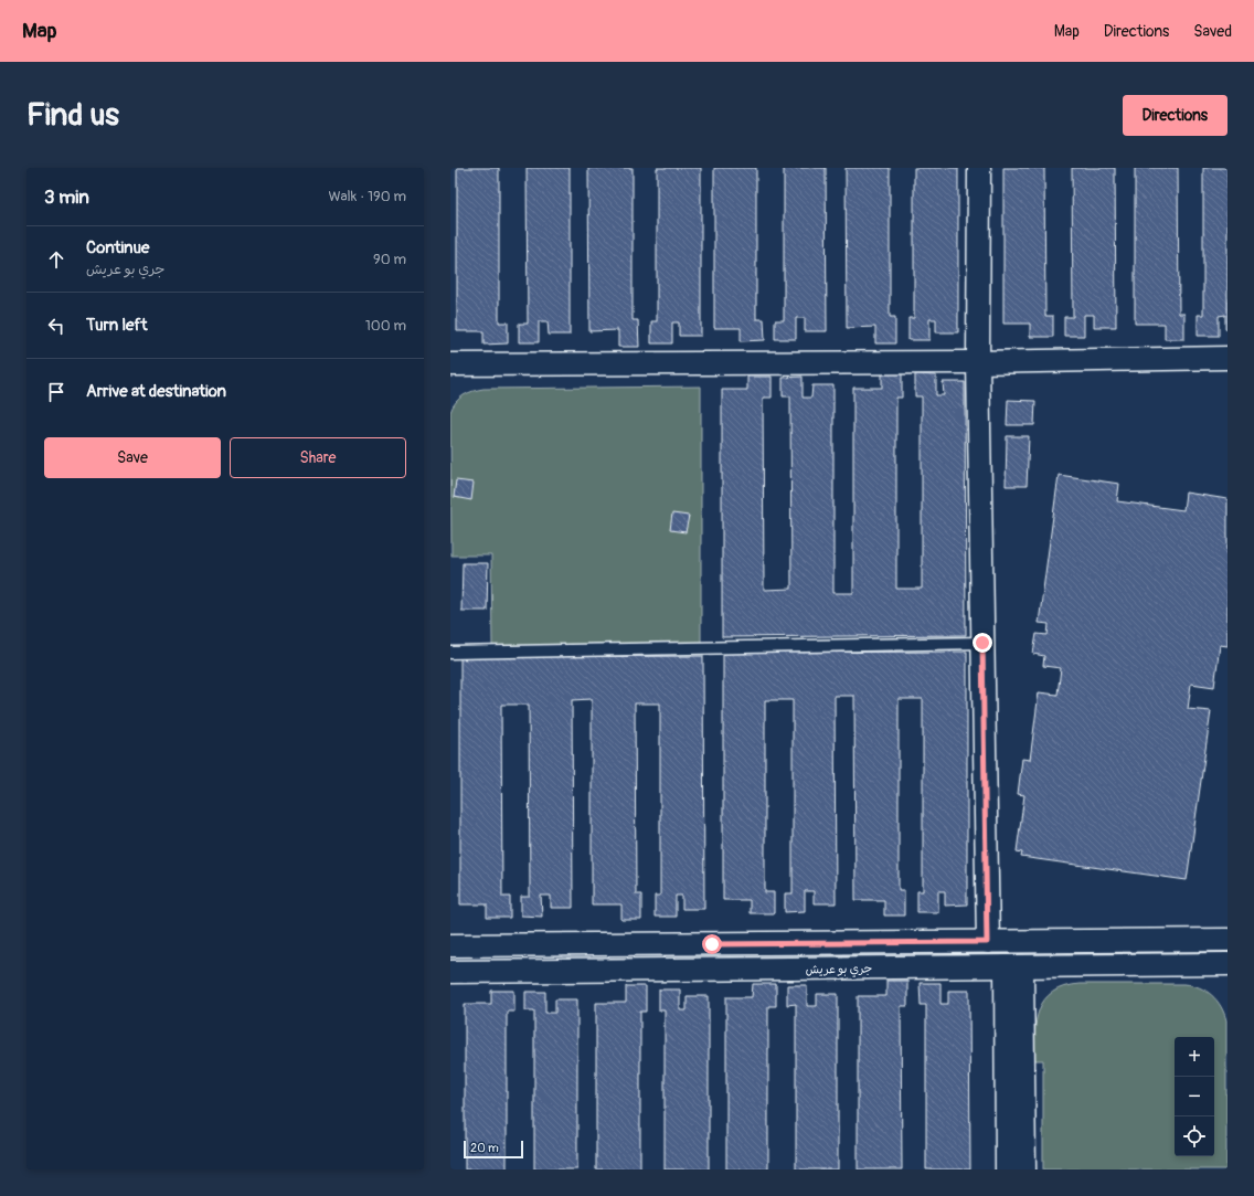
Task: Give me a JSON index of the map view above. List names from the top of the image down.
{
  "streets": {
    "street": ["جري بو عريش"]
  },
  "scale_bar": "20 m",
  "page": {
    "header": "Map",
    "nav": ["Map", "Directions", "Saved"],
    "buttons": [
      "Directions",
      ["Save", "Share"]
    ],
    "title": "Find us",
    "heading": ["3 min", "Walk · 190 m"],
    "list": [
      ["Continue", "جري بو عريش", "90 m"],
      ["Turn left", "100 m"],
      "Arrive at destination"
    ],
    "map_buttons": ["+", "−"],
    "scale": "20 m"
  }
}
